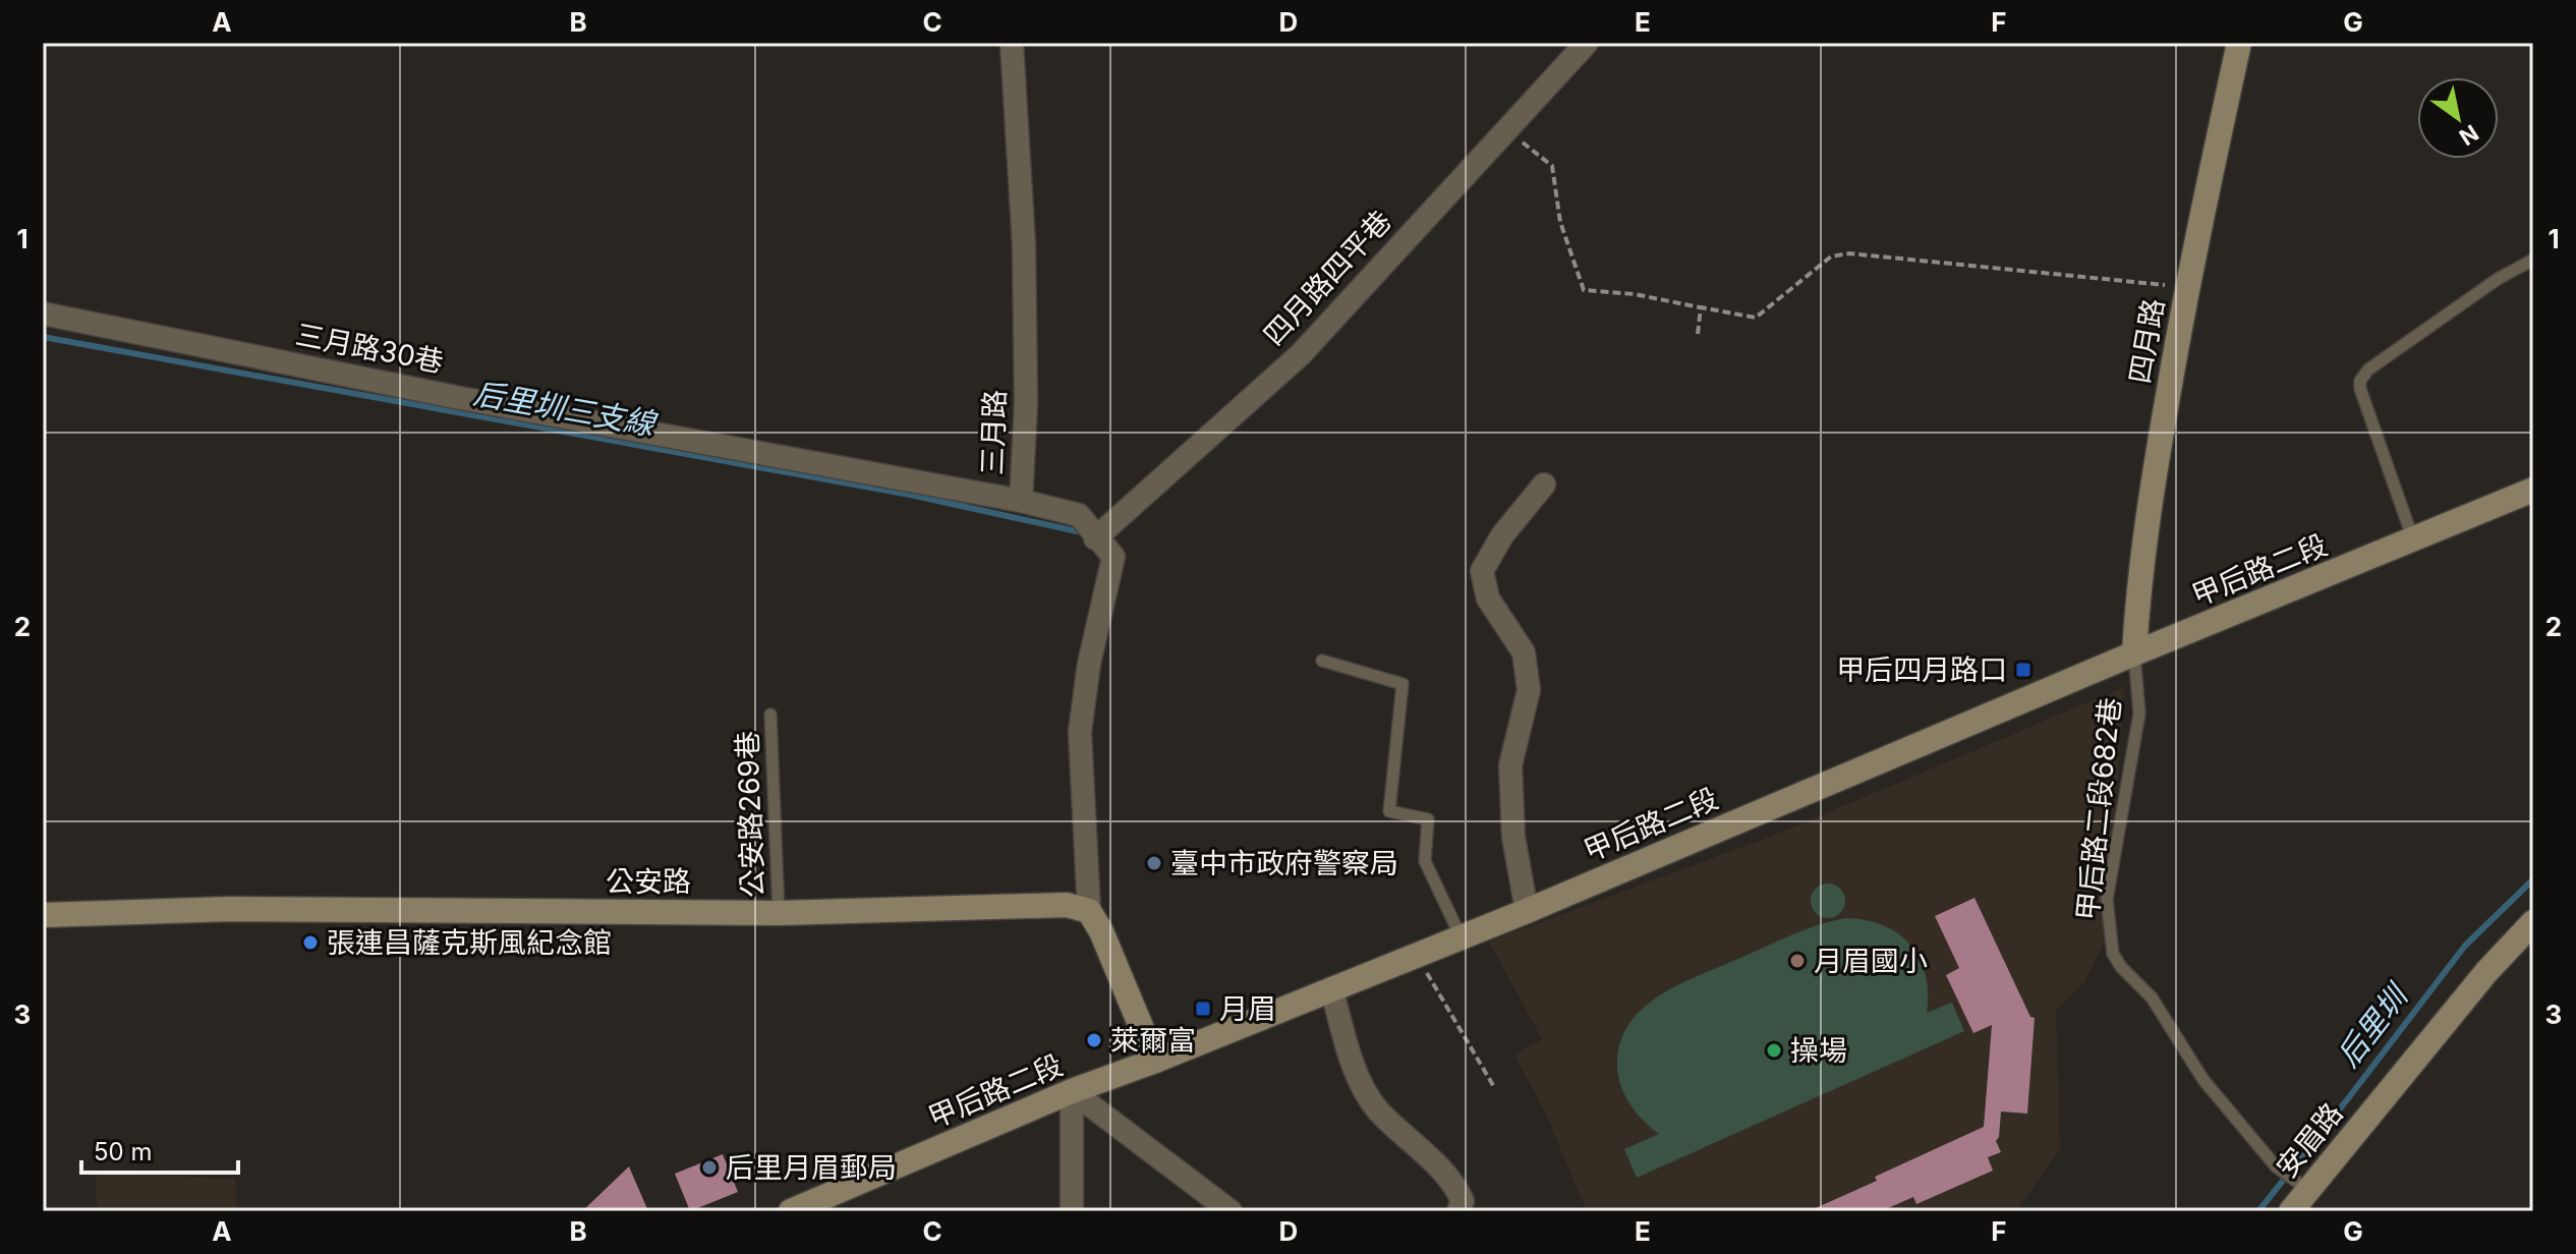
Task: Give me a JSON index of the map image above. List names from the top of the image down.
{
  "streets": {
    "main road": [
      "四月路",
      "甲后路二段",
      "公安路",
      "安眉路"
    ],
    "street": ["四月路四平巷", "三月路30巷", "三月路"],
    "lane": ["甲后路二段682巷", "公安路269巷"]
  },
  "crossings": [
    ["四月路四平巷", "三月路"],
    ["四月路", "甲后路二段"],
    ["四月路", "甲后路二段682巷"],
    ["三月路30巷", "三月路"],
    ["三月路", "公安路"],
    ["甲后路二段", "甲后路二段682巷"],
    ["甲后路二段682巷", "安眉路"],
    ["公安路269巷", "公安路"]
  ],
  "water": ["后里圳三支線", "后里圳"],
  "places": {
    "transit": ["甲后四月路口", "月眉"],
    "other": [
      "臺中市政府警察局",
      "張連昌薩克斯風紀念館",
      "月眉國小",
      "萊爾富",
      "操場",
      "后里月眉郵局"
    ]
  },
  "scale_bar": "50 m",
  "north": "bottom right",
  "grid": {
    "columns": [
      "A",
      "B",
      "C",
      "D",
      "E",
      "F",
      "G"
    ],
    "rows": ["1", "2", "3"]
  }
}
